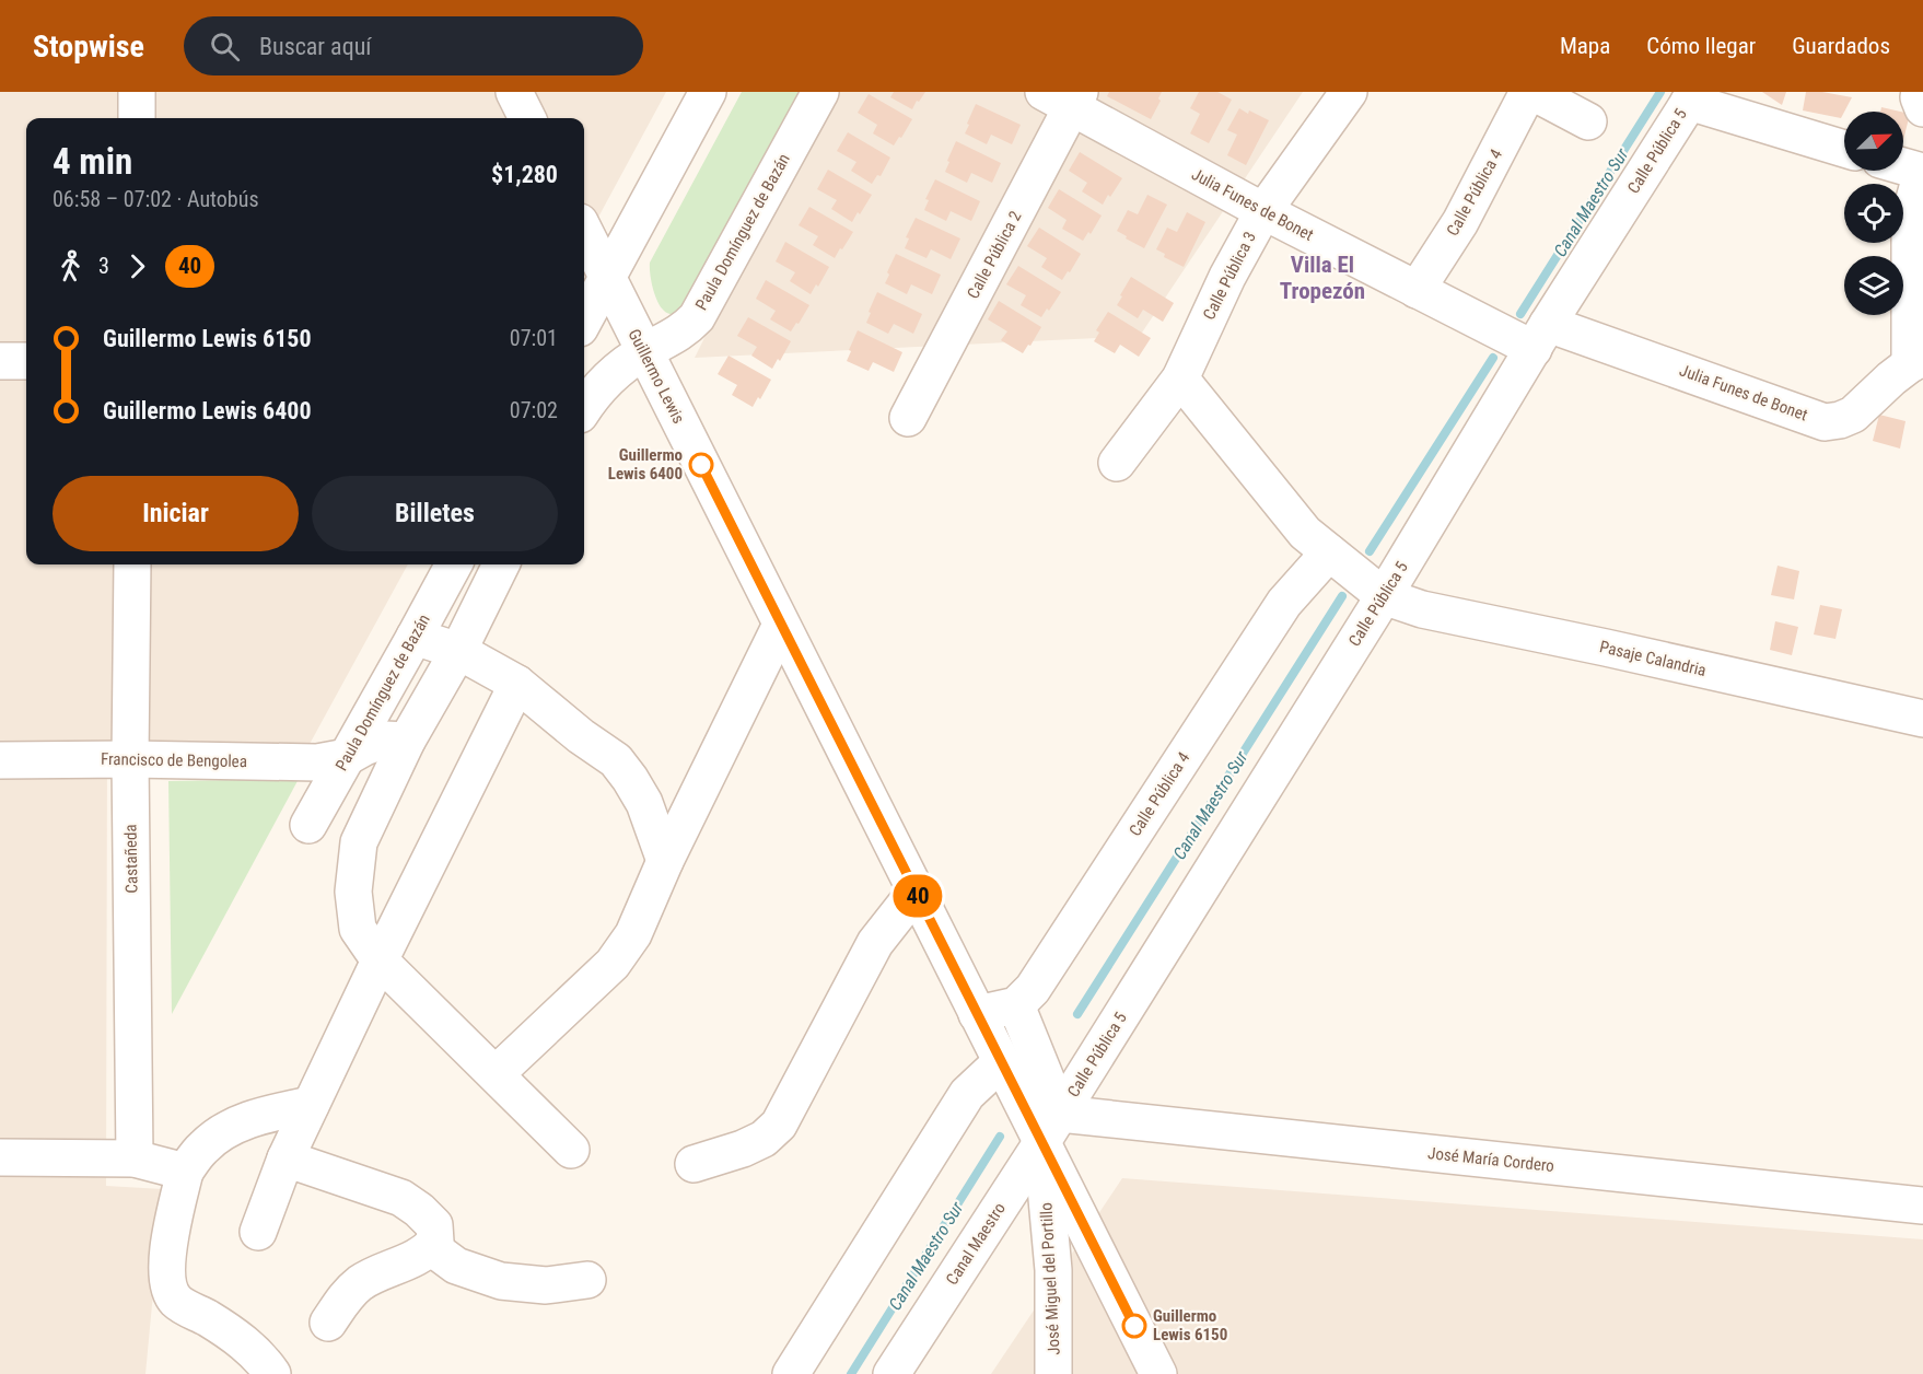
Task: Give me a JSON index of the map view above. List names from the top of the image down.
{
  "streets": {
    "street": [
      "Calle Pública 5",
      "Calle Pública 4",
      "Julia Funes de Bonet",
      "Paula Domínguez de Bazán",
      "Calle Pública 2",
      "Calle Pública 3",
      "Guillermo Lewis",
      "Pasaje Calandria",
      "Francisco de Bengolea",
      "Castañeda",
      "José María Cordero",
      "Canal Maestro",
      "José Miguel del Portillo"
    ]
  },
  "crossings": [
    ["Calle Pública 5", "Julia Funes de Bonet"],
    ["Calle Pública 5", "Pasaje Calandria"],
    ["Calle Pública 5", "José María Cordero"],
    ["Calle Pública 5", "Canal Maestro"],
    ["Calle Pública 4", "Julia Funes de Bonet"],
    ["Calle Pública 4", "Pasaje Calandria"],
    ["Julia Funes de Bonet", "Calle Pública 2"],
    ["Julia Funes de Bonet", "Calle Pública 3"],
    ["Paula Domínguez de Bazán", "Guillermo Lewis"],
    ["Paula Domínguez de Bazán", "Francisco de Bengolea"],
    ["Calle Pública 3", "Pasaje Calandria"],
    ["Guillermo Lewis", "Canal Maestro"],
    ["Guillermo Lewis", "José Miguel del Portillo"],
    ["Francisco de Bengolea", "Castañeda"],
    ["José María Cordero", "Canal Maestro"],
    ["Canal Maestro", "José Miguel del Portillo"]
  ],
  "districts": ["Villa El Tropezón"],
  "water": ["Canal Maestro Sur"],
  "places": ["Guillermo Lewis 6400", "Guillermo Lewis 6150"],
  "lines": ["bus line 40"],
  "north": "top right",
  "page": {
    "header": "Stopwise",
    "search": "Buscar aquí",
    "nav": ["Mapa", "Cómo llegar", "Guardados"],
    "on_map": "40",
    "heading": ["4 min", "06:58 – 07:02 · Autobús", "$1,280"],
    "legs": ["3", "40"],
    "list": [
      {
        "name": "Guillermo Lewis 6150",
        "value": "07:01"
      },
      {
        "name": "Guillermo Lewis 6400",
        "value": "07:02"
      }
    ],
    "buttons": ["Iniciar", "Billetes"]
  }
}
